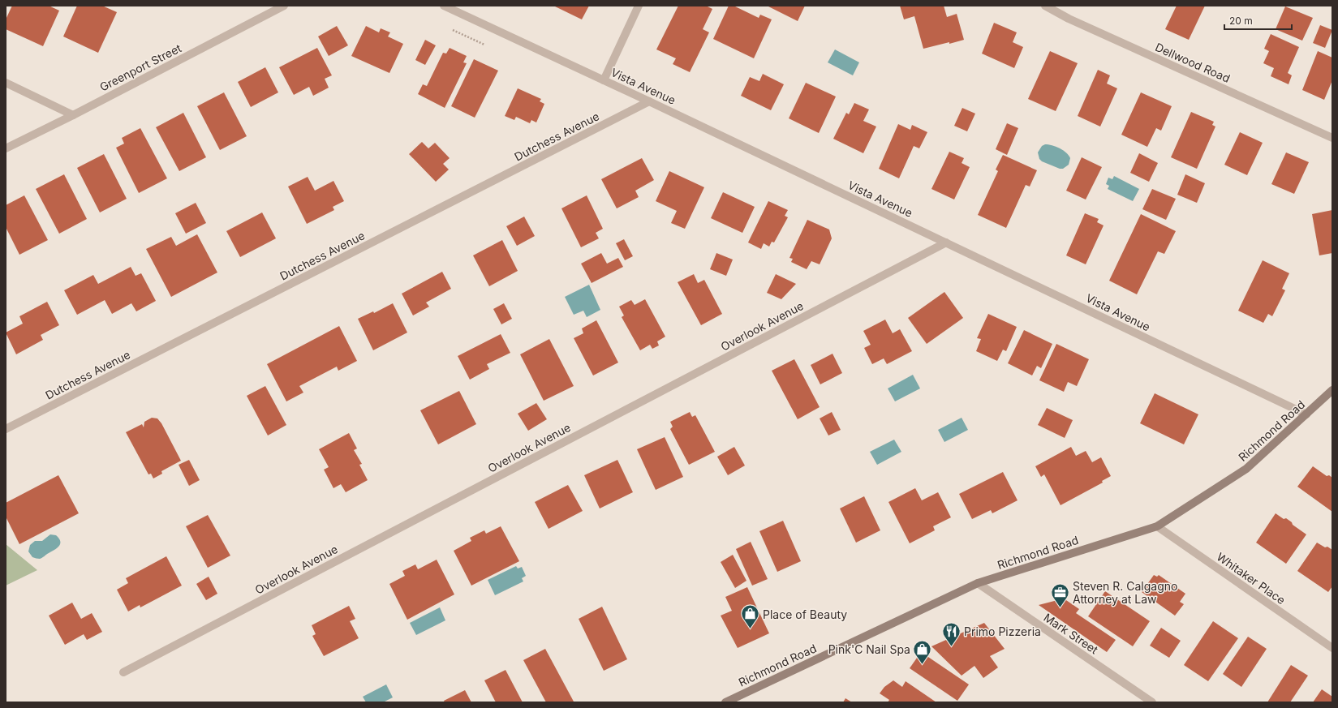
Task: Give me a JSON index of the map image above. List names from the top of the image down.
{
  "streets": {
    "main road": ["Richmond Road"],
    "street": [
      "Dellwood Road",
      "Greenport Street",
      "Vista Avenue",
      "Dutchess Avenue",
      "Overlook Avenue",
      "Whitaker Place",
      "Mark Street"
    ]
  },
  "crossings": [
    ["Vista Avenue", "Dutchess Avenue"],
    ["Vista Avenue", "Overlook Avenue"],
    ["Vista Avenue", "Richmond Road"],
    ["Richmond Road", "Whitaker Place"],
    ["Richmond Road", "Mark Street"]
  ],
  "places": {
    "office": ["Steven R. Calgagno Attorney at Law"],
    "shop": ["Place of Beauty", "Pink'C Nail Spa"],
    "restaurant": ["Primo Pizzeria"]
  },
  "scale_bar": "20 m"
}
